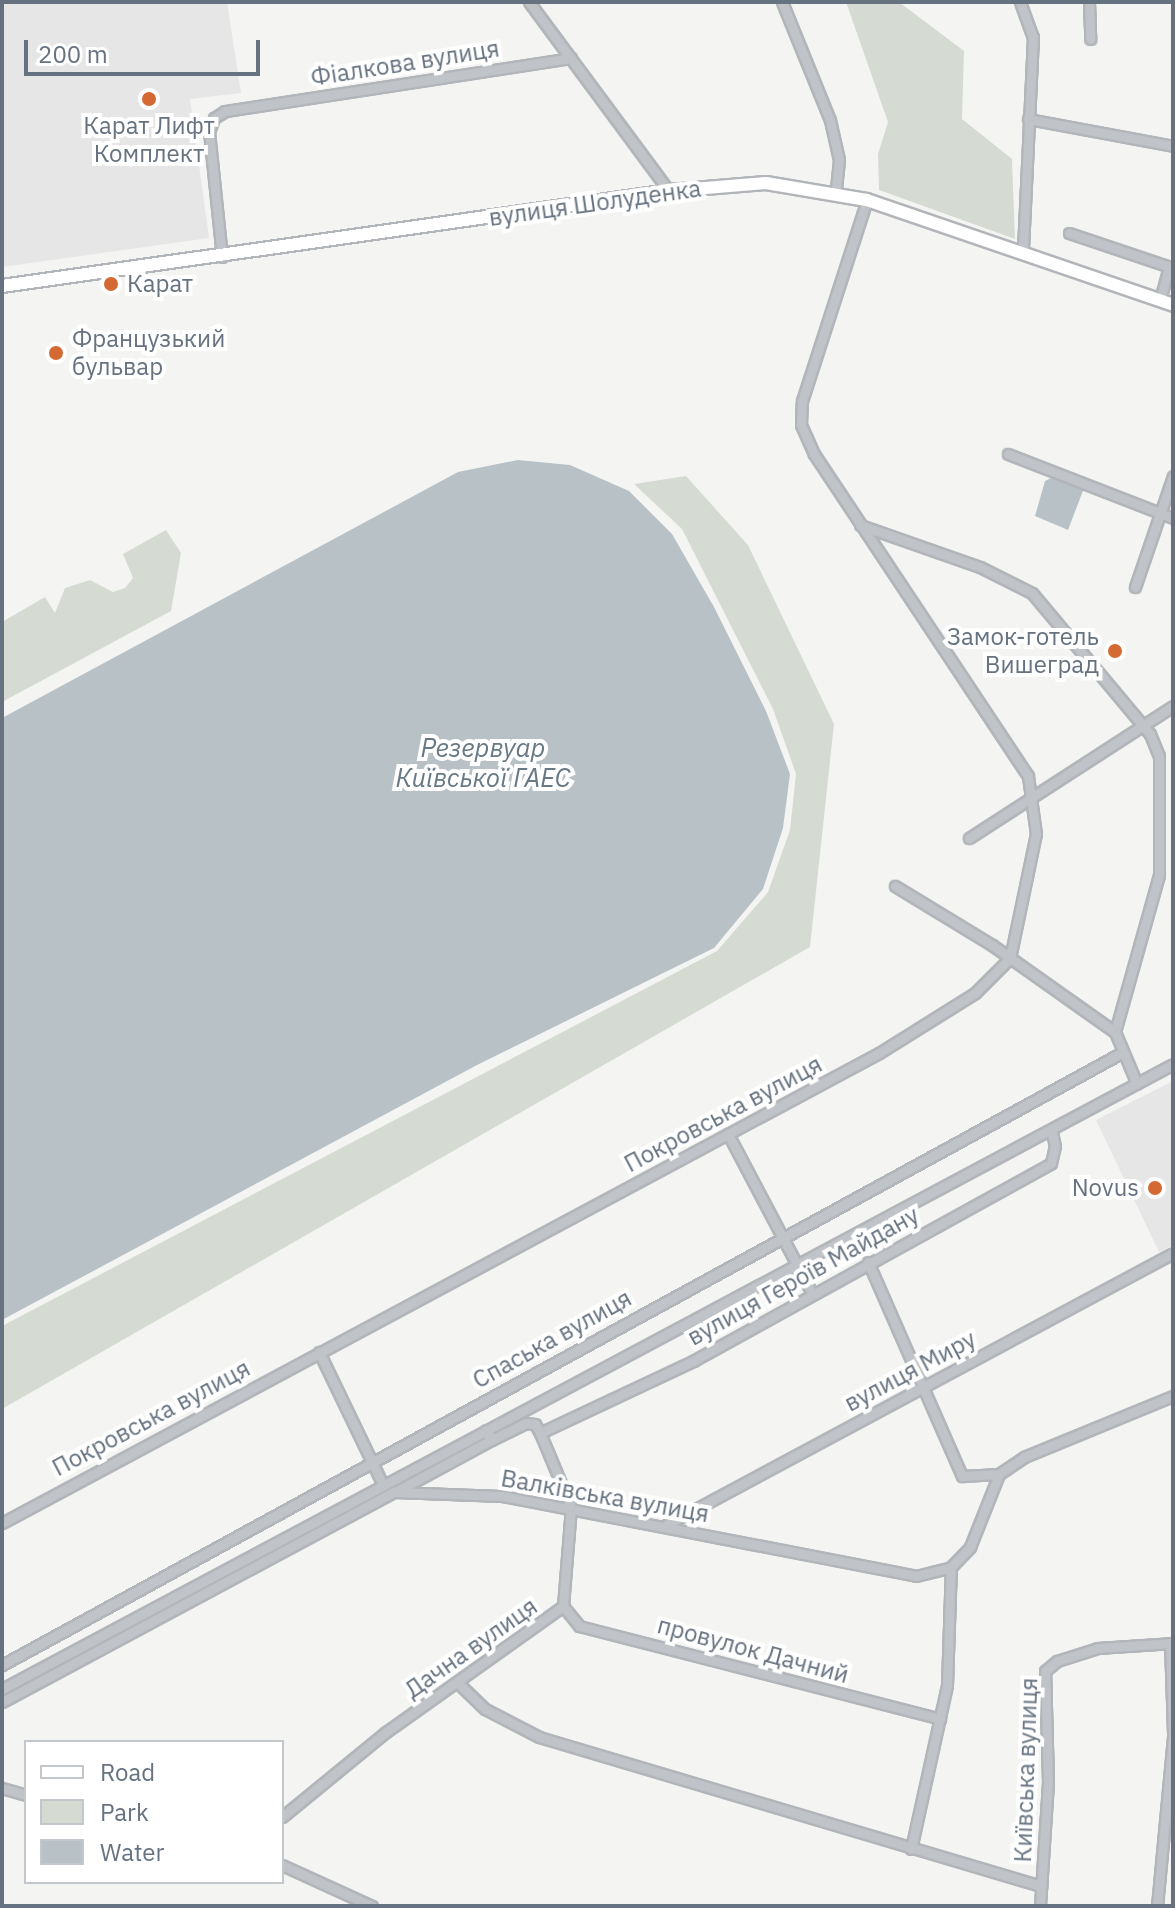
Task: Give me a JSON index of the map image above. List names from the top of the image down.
{
  "streets": {
    "main road": ["вулиця Шолуденка"],
    "street": [
      "Фіалкова вулиця",
      "Покровська вулиця",
      "вулиця Героїв Майдану",
      "Спаська вулиця",
      "вулиця Миру",
      "Валківська вулиця",
      "Дачна вулиця",
      "провулок Дачний",
      "Київська вулиця"
    ]
  },
  "crossings": [
    ["Фіалкова вулиця", "вулиця Шолуденка"],
    ["вулиця Героїв Майдану", "Спаська вулиця"],
    ["вулиця Героїв Майдану", "Дачна вулиця"],
    ["вулиця Миру", "Валківська вулиця"],
    ["Валківська вулиця", "Дачна вулиця"],
    ["Дачна вулиця", "провулок Дачний"]
  ],
  "water": ["Резервуар Київської ГАЕС"],
  "places": [
    "Карат Лифт Комплект",
    "Карат",
    "Французький бульвар",
    "Замок-готель Вишеград",
    "Novus"
  ],
  "legend": ["Road", "Park", "Water"],
  "scale_bar": "200 m"
}
